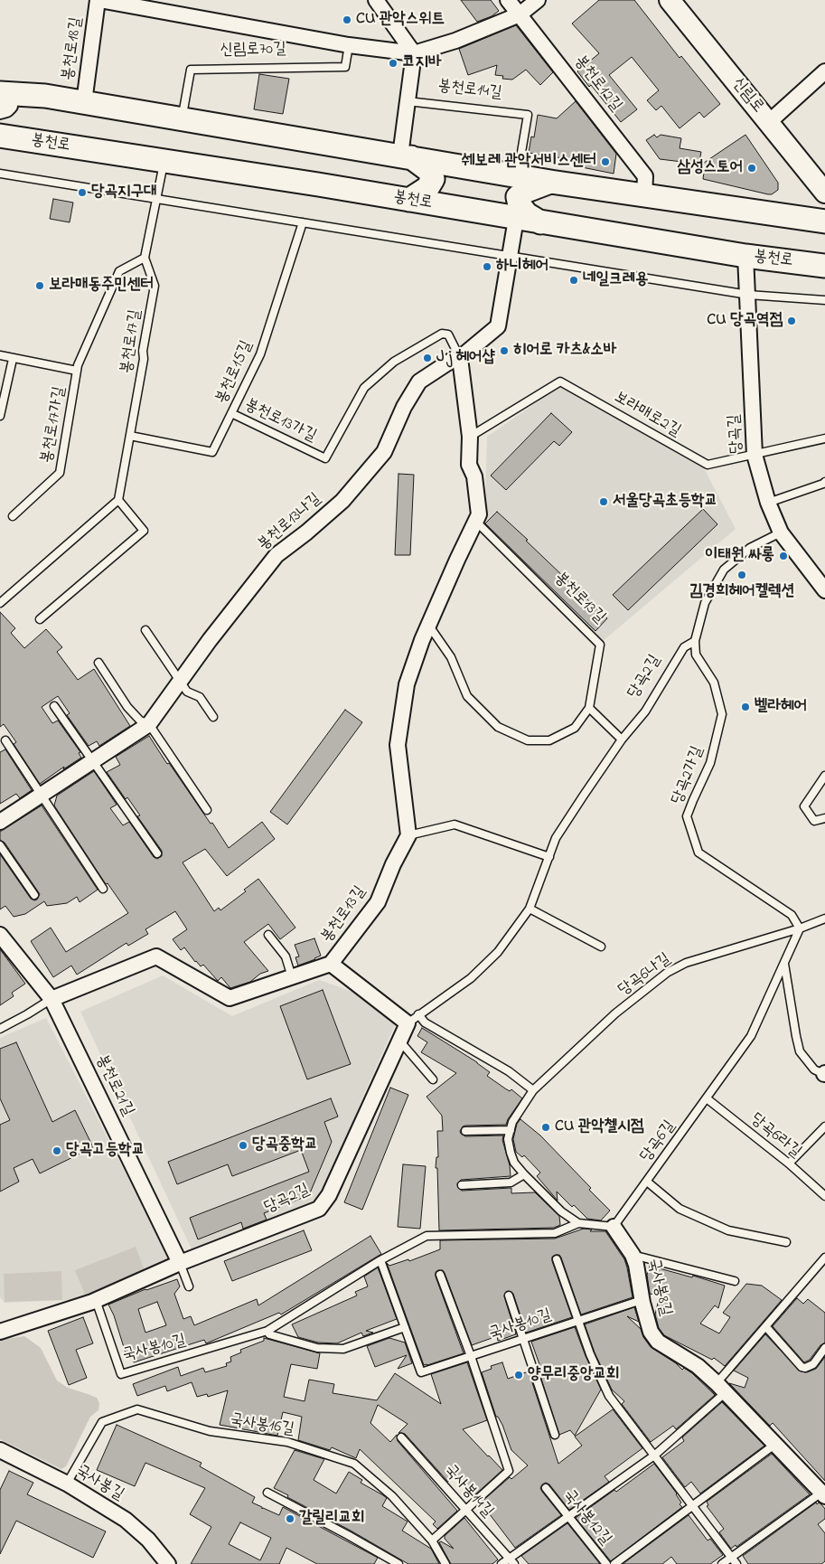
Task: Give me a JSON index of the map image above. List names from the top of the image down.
{
  "streets": {
    "main road": ["신림로", "봉천로"],
    "street": [
      "봉천로18길",
      "신림로70길",
      "봉천로12길",
      "당곡길",
      "봉천로13나길",
      "봉천로13길",
      "당곡2길",
      "봉천로21길",
      "국사봉8길",
      "국사봉길"
    ],
    "lane": [
      "봉천로14길",
      "봉천로17길",
      "봉천로15길",
      "보라매로2길",
      "봉천로13가길",
      "봉천로17가길",
      "당곡2가길",
      "당곡6나길",
      "당곡6라길",
      "당곡6길",
      "국사봉10길",
      "국사봉16길",
      "국사봉14길",
      "국사봉12길"
    ]
  },
  "crossings": [
    ["봉천로18길", "신림로70길"],
    ["신림로70길", "봉천로12길"],
    ["봉천로", "당곡길"],
    ["봉천로17길", "봉천로15길"],
    ["봉천로17길", "봉천로17가길"],
    ["봉천로15길", "봉천로13가길"],
    ["보라매로2길", "당곡길"],
    ["봉천로13가길", "봉천로13나길"],
    ["봉천로13길", "당곡2길"],
    ["봉천로13길", "봉천로21길"],
    ["당곡2길", "당곡2가길"],
    ["당곡2길", "봉천로21길"],
    ["당곡2길", "국사봉10길"],
    ["당곡2가길", "당곡6나길"],
    ["당곡2가길", "당곡6길"],
    ["당곡6나길", "당곡6길"],
    ["당곡6나길", "국사봉10길"],
    ["당곡6라길", "당곡6길"],
    ["당곡6길", "국사봉8길"],
    ["국사봉8길", "국사봉10길"],
    ["국사봉16길", "국사봉길"]
  ],
  "places": [
    "CU 관악스위트",
    "코지바",
    "쉐보레 관악서비스센터",
    "삼성스토어",
    "당곡지구대",
    "하니헤어",
    "네일크레용",
    "보라매동주민센터",
    "CU 당곡역점",
    "히어로 카츠&소바",
    "J j 헤어샵",
    "서울당곡초등학교",
    "이태원 싸롱",
    "김경희헤어켈렉션",
    "벨라헤어",
    "CU 관악첼시점",
    "당곡중학교",
    "당곡고등학교",
    "양무리중앙교회",
    "갈릴리교회"
  ]
}
